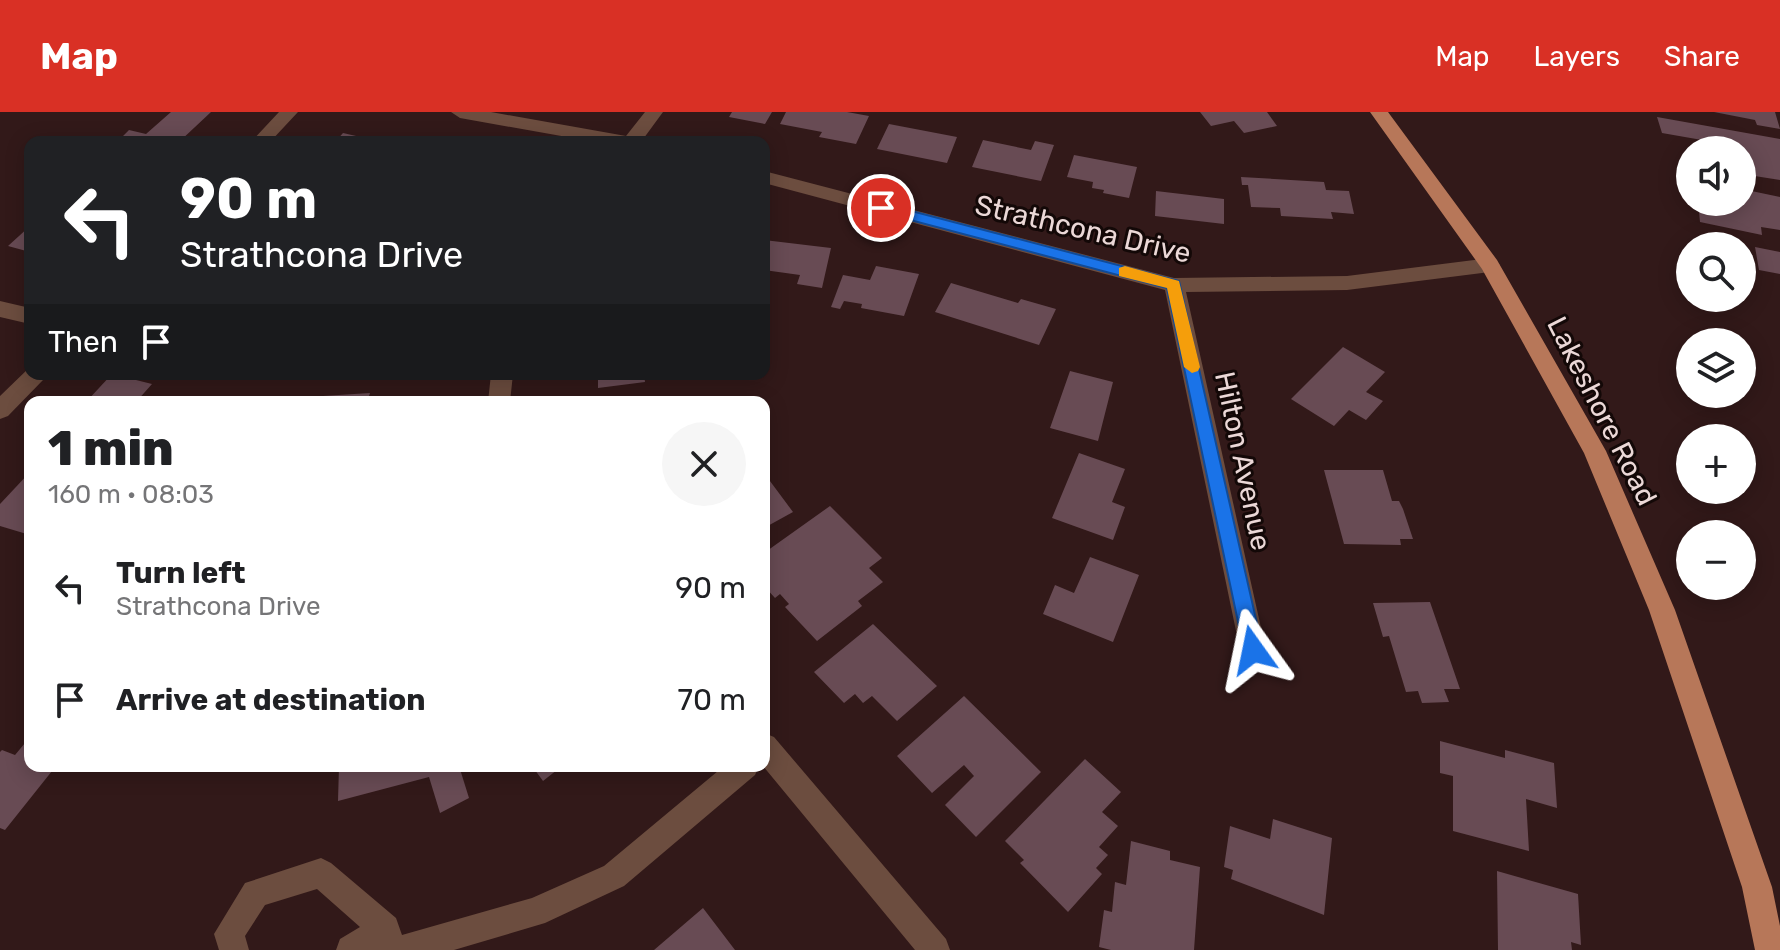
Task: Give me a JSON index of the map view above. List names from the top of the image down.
{
  "streets": {
    "main road": ["Lakeshore Road"],
    "street": ["Strathcona Drive", "Hilton Avenue"]
  },
  "crossings": [
    ["Strathcona Drive", "Lakeshore Road"],
    ["Strathcona Drive", "Hilton Avenue"]
  ],
  "page": {
    "header": "Map",
    "nav": ["Map", "Layers", "Share"],
    "map_buttons": ["+", "−"],
    "turn": ["90 m", "Strathcona Drive"],
    "then": "Then",
    "heading": ["1 min", "160 m · 08:03"],
    "list": [
      {
        "name": "Turn left",
        "note": "Strathcona Drive",
        "value": "90 m"
      },
      {
        "name": "Arrive at destination",
        "value": "70 m"
      }
    ]
  }
}
